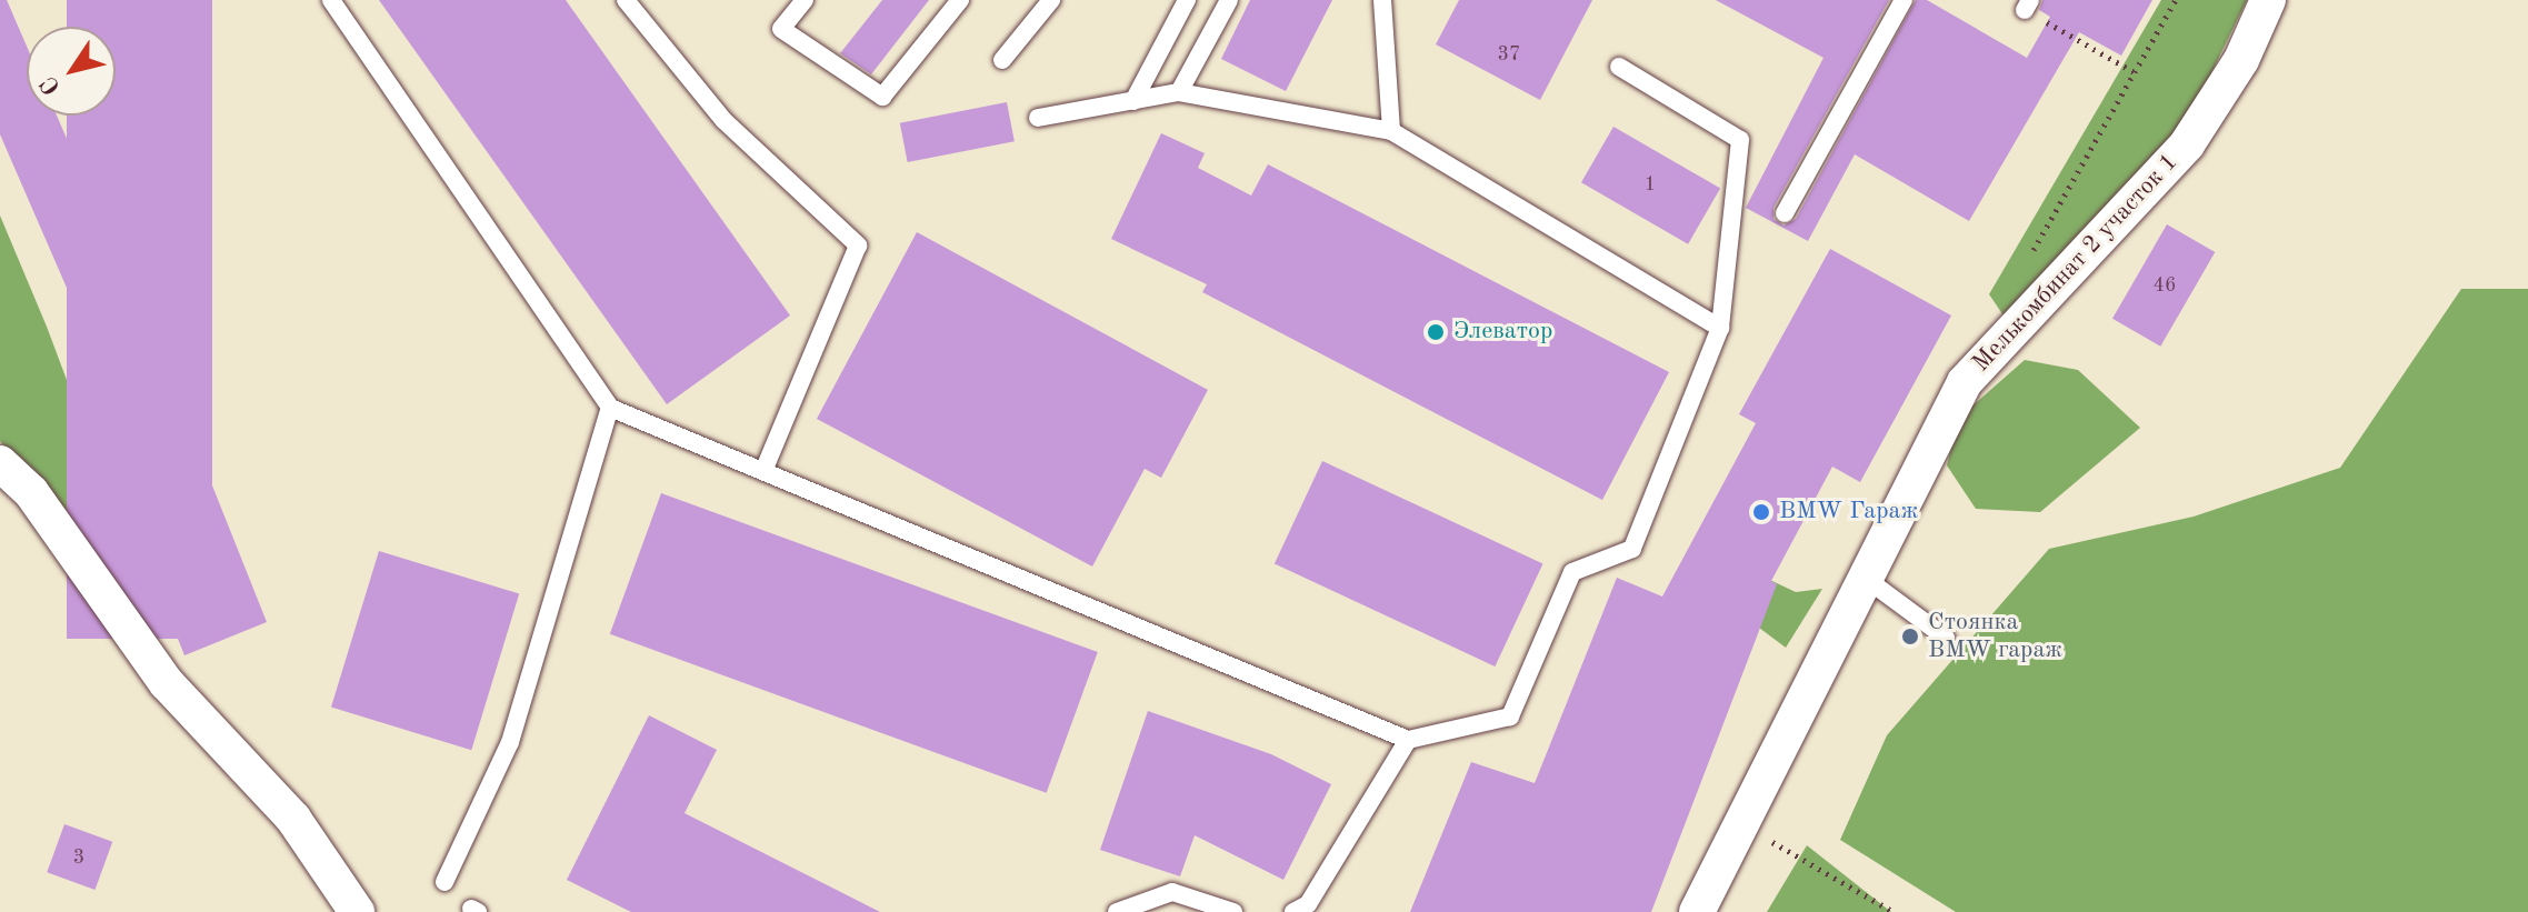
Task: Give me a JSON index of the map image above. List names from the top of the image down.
{
  "streets": {
    "street": ["Мелькомбинат 2 участок 1"]
  },
  "places": ["Элеватор", "BMW Гараж", "Стоянка BMW гараж"],
  "house_numbers": [
    "37",
    "1",
    "46",
    "3"
  ],
  "north": "bottom left"
}
